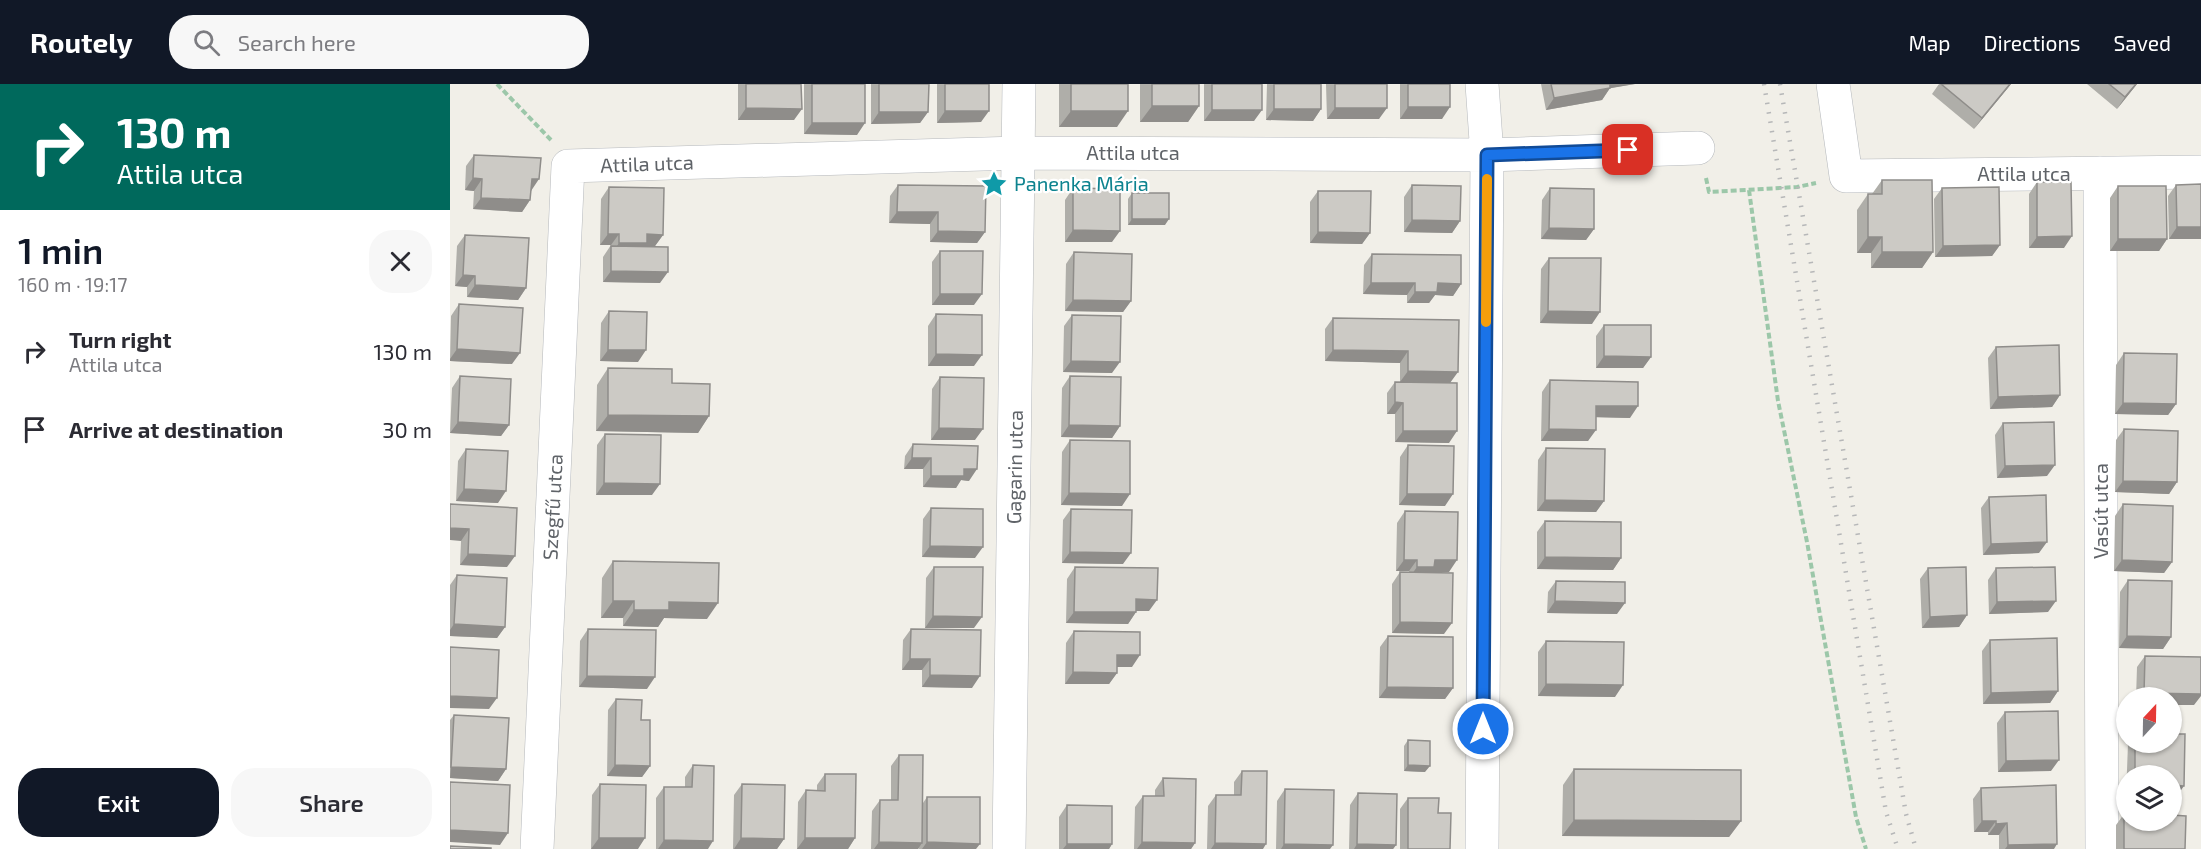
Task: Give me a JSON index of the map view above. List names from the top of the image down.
{
  "streets": {
    "street": [
      "Attila utca",
      "Gagarin utca",
      "Szegfű utca",
      "Vasút utca"
    ]
  },
  "crossings": [
    ["Attila utca", "Gagarin utca"],
    ["Attila utca", "Szegfű utca"],
    ["Attila utca", "Vasút utca"]
  ],
  "places": {
    "place": ["Panenka Mária"]
  },
  "north": "top",
  "page": {
    "header": "Routely",
    "search": "Search here",
    "nav": ["Map", "Directions", "Saved"],
    "turn": ["130 m", "Attila utca"],
    "heading": ["1 min", "160 m · 19:17"],
    "list": [
      {
        "name": "Turn right",
        "note": "Attila utca",
        "value": "130 m"
      },
      {
        "name": "Arrive at destination",
        "value": "30 m"
      }
    ],
    "buttons": ["Exit", "Share"]
  }
}
